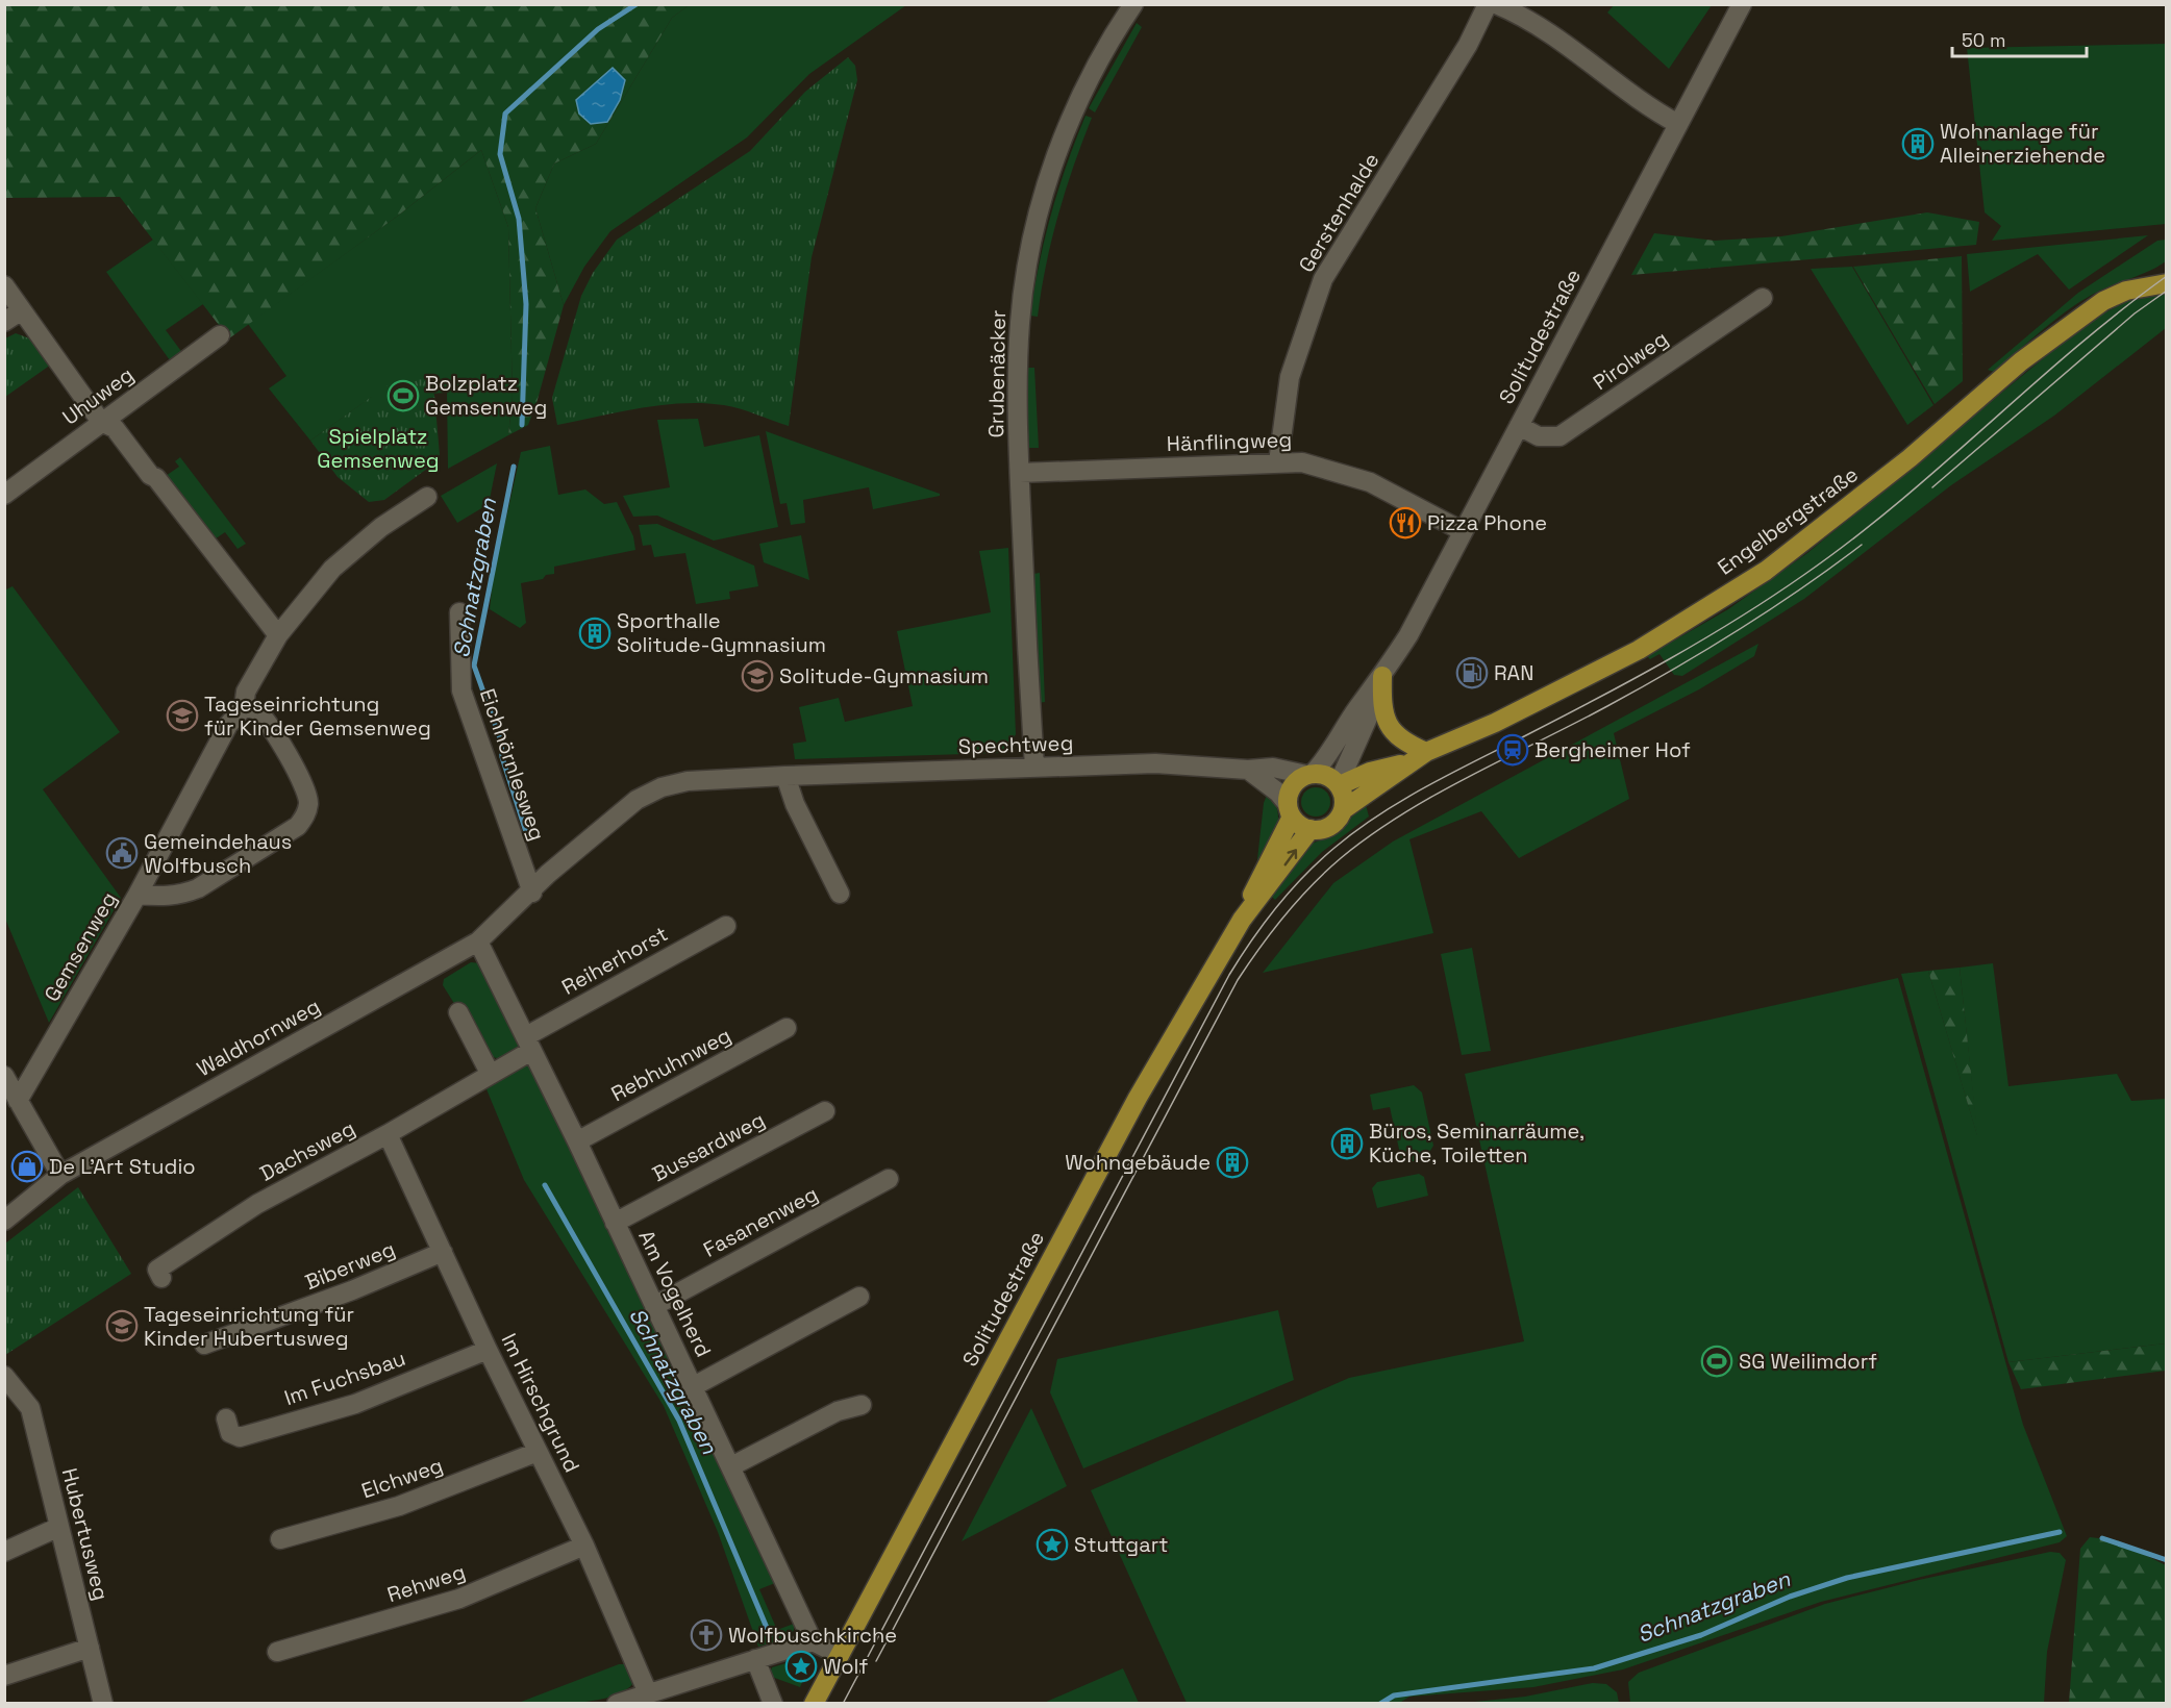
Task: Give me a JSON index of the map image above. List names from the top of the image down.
{
  "streets": {
    "main road": ["Solitudestraße", "Engelbergstraße"],
    "street": [
      "Gerstenhalde",
      "Pirolweg",
      "Grubenäcker",
      "Uhuweg",
      "Hänflingweg",
      "Spechtweg",
      "Eichhörnlesweg",
      "Gemsenweg",
      "Reiherhorst",
      "Waldhornweg",
      "Rebhuhnweg",
      "Bussardweg",
      "Dachsweg",
      "Fasanenweg",
      "Biberweg",
      "Am Vogelherd",
      "Im Fuchsbau",
      "Im Hirschgrund",
      "Elchweg",
      "Hubertusweg",
      "Rehweg"
    ]
  },
  "crossings": [
    ["Gerstenhalde", "Hänflingweg"],
    ["Solitudestraße", "Pirolweg"],
    ["Solitudestraße", "Hänflingweg"],
    ["Solitudestraße", "Engelbergstraße"],
    ["Solitudestraße", "Spechtweg"],
    ["Grubenäcker", "Hänflingweg"],
    ["Grubenäcker", "Spechtweg"],
    ["Engelbergstraße", "Spechtweg"],
    ["Spechtweg", "Eichhörnlesweg"],
    ["Spechtweg", "Waldhornweg"],
    ["Eichhörnlesweg", "Waldhornweg"],
    ["Reiherhorst", "Dachsweg"],
    ["Reiherhorst", "Am Vogelherd"],
    ["Waldhornweg", "Am Vogelherd"],
    ["Rebhuhnweg", "Am Vogelherd"],
    ["Bussardweg", "Am Vogelherd"],
    ["Dachsweg", "Am Vogelherd"],
    ["Dachsweg", "Im Hirschgrund"],
    ["Fasanenweg", "Am Vogelherd"],
    ["Biberweg", "Im Hirschgrund"],
    ["Im Fuchsbau", "Im Hirschgrund"],
    ["Im Hirschgrund", "Elchweg"],
    ["Im Hirschgrund", "Rehweg"]
  ],
  "water": ["Schnatzgraben"],
  "parks": ["Spielplatz Gemsenweg"],
  "places": {
    "building": [
      "Wohnanlage für Alleinerziehende",
      "Sporthalle Solitude-Gymnasium",
      "Büros, Seminarräume, Küche, Toiletten",
      "Wohngebäude"
    ],
    "sports": ["Bolzplatz Gemsenweg", "SG Weilimdorf"],
    "restaurant": ["Pizza Phone"],
    "fuel station": ["RAN"],
    "school or university": ["Solitude-Gymnasium", "Tageseinrichtung für Kinder Gemsenweg", "Tageseinrichtung für Kinder Hubertusweg"],
    "station": ["Bergheimer Hof"],
    "public building": ["Gemeindehaus Wolfbusch"],
    "shop": ["De L'Art Studio"],
    "place": ["Stuttgart", "Wolf"],
    "church": ["Wolfbuschkirche"]
  },
  "scale_bar": "50 m"
}
